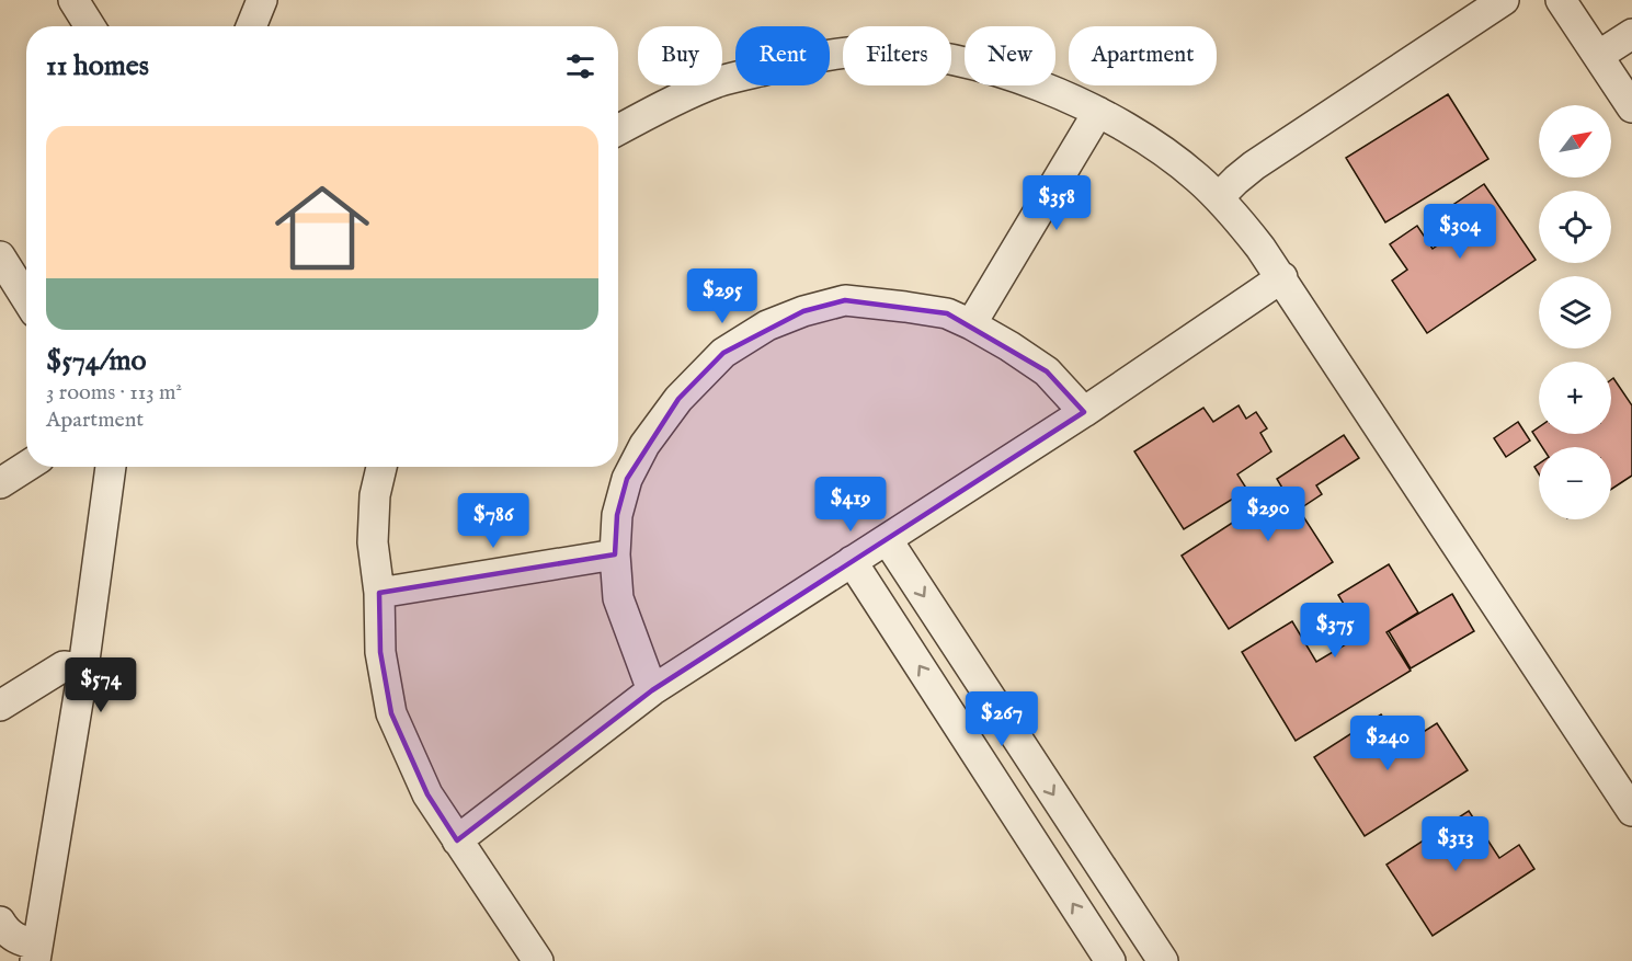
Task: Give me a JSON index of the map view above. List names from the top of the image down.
{
  "north": "top right",
  "page": {
    "chip": [
      "Buy",
      "Rent",
      "Filters",
      "New",
      "Apartment"
    ],
    "heading": "11 homes",
    "map_buttons": ["+", "−"],
    "list": [
      {
        "name": "$574/mo",
        "note": "3 rooms · 113 m² · Apartment"
      }
    ],
    "price": [
      "$358",
      "$304",
      "$295",
      "$419",
      "$290",
      "$786",
      "$375",
      "$574",
      "$267",
      "$240",
      "$313"
    ]
  }
}
